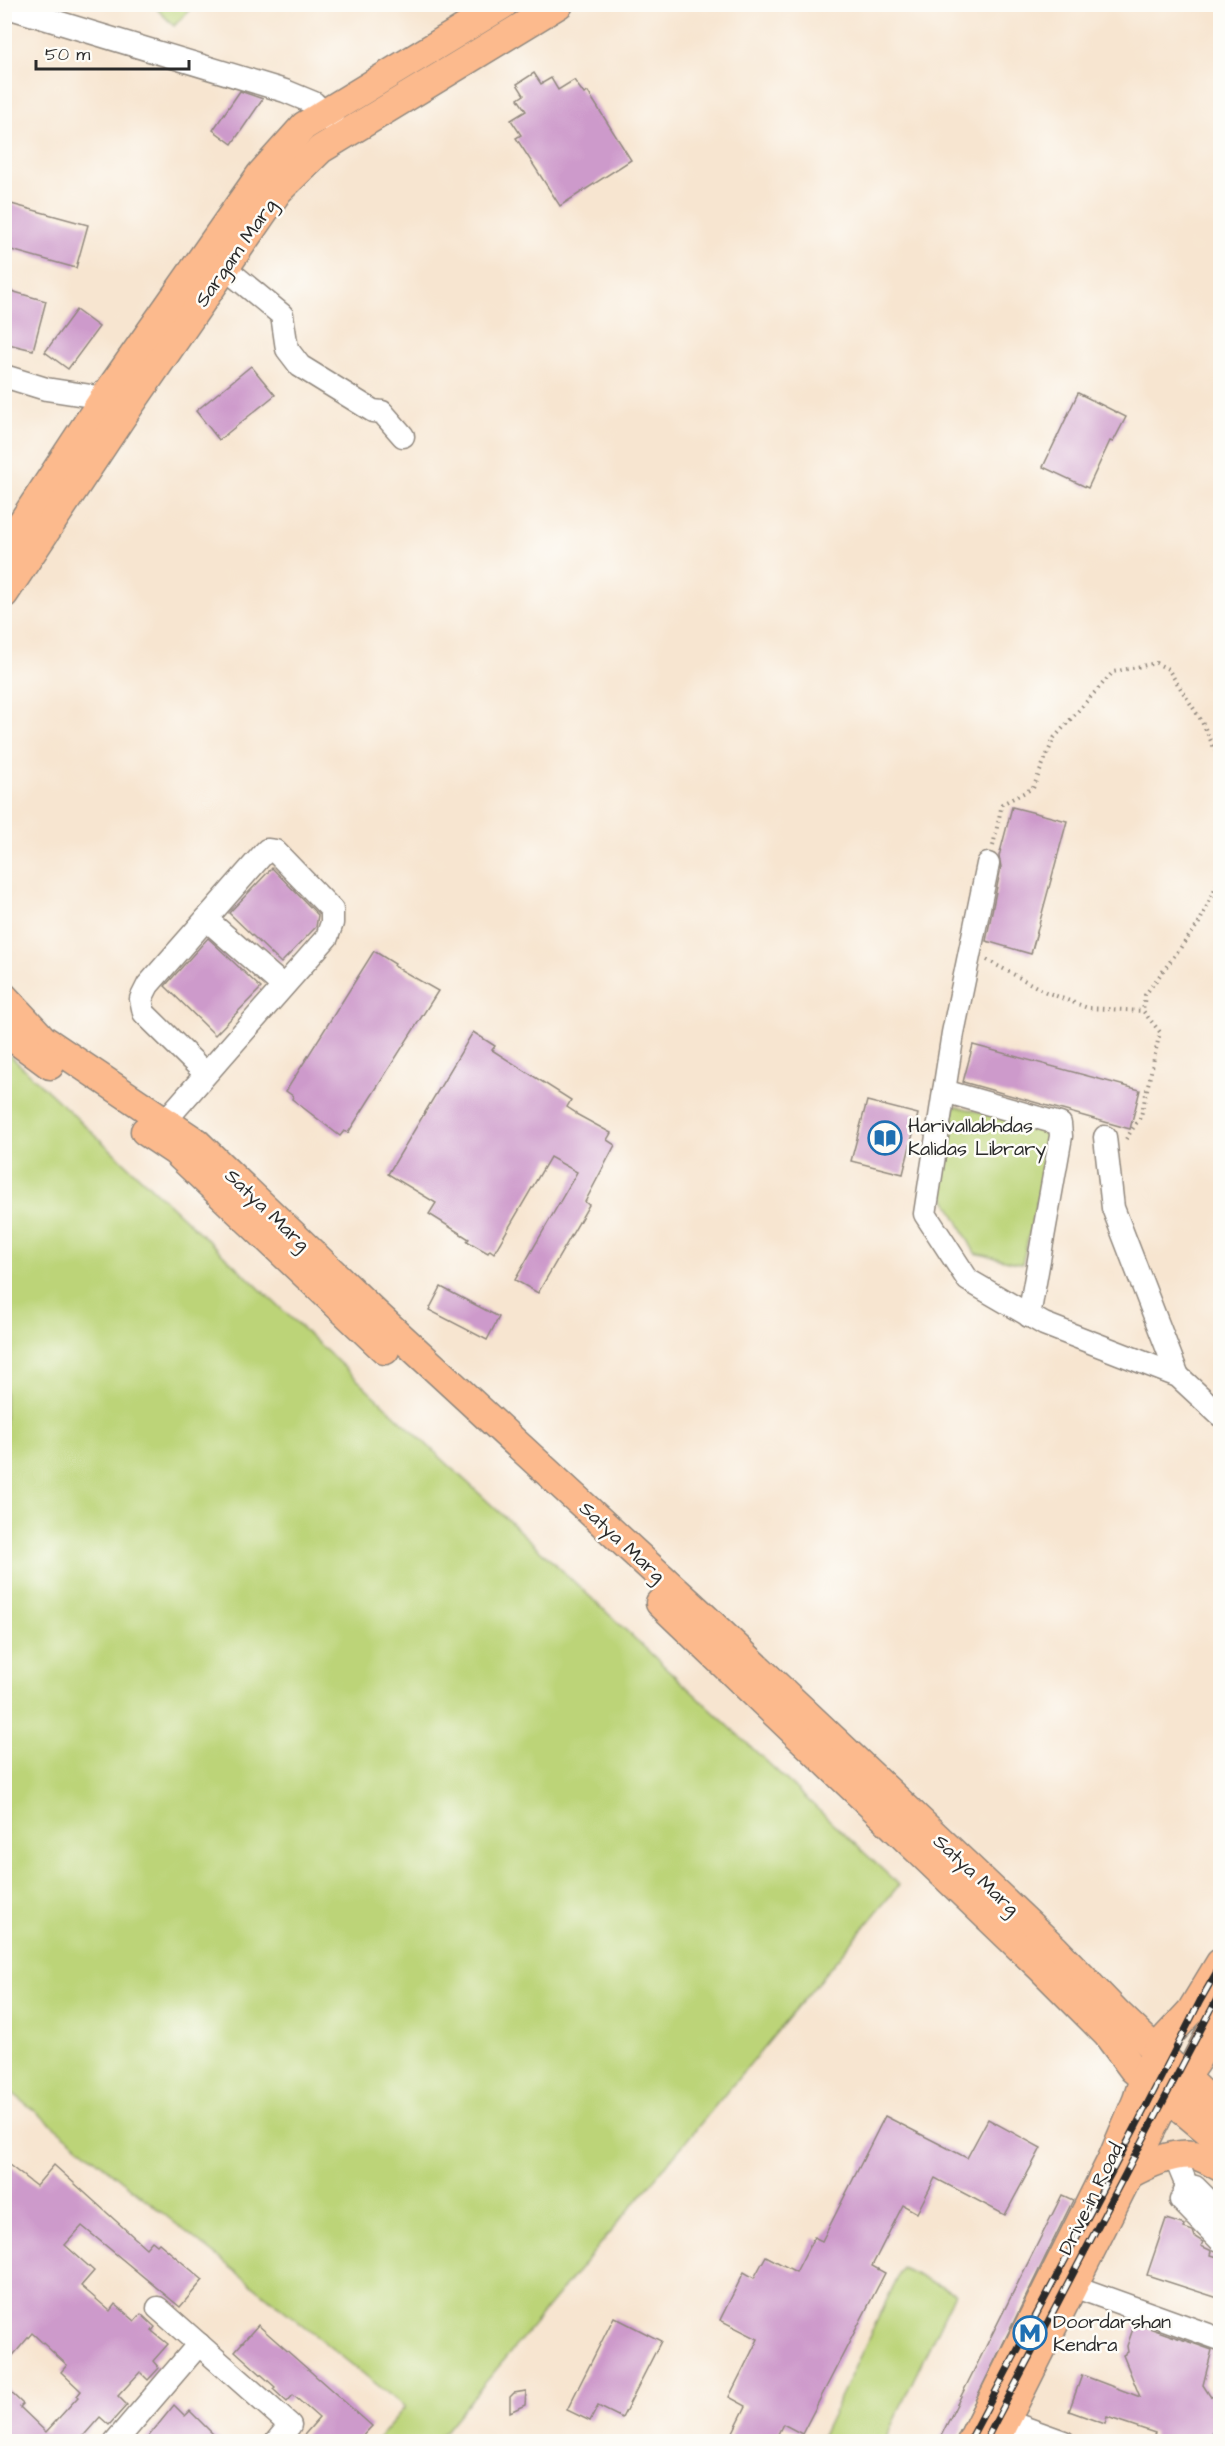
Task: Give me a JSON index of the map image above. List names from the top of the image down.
{
  "streets": {
    "main road": ["Sargam Marg", "Satya Marg", "Drive-in Road"]
  },
  "crossings": [
    ["Satya Marg", "Drive-in Road"]
  ],
  "places": {
    "library": ["Harivallabhdas Kalidas Library"],
    "metro station": ["Doordarshan Kendra"]
  },
  "scale_bar": "50 m"
}
